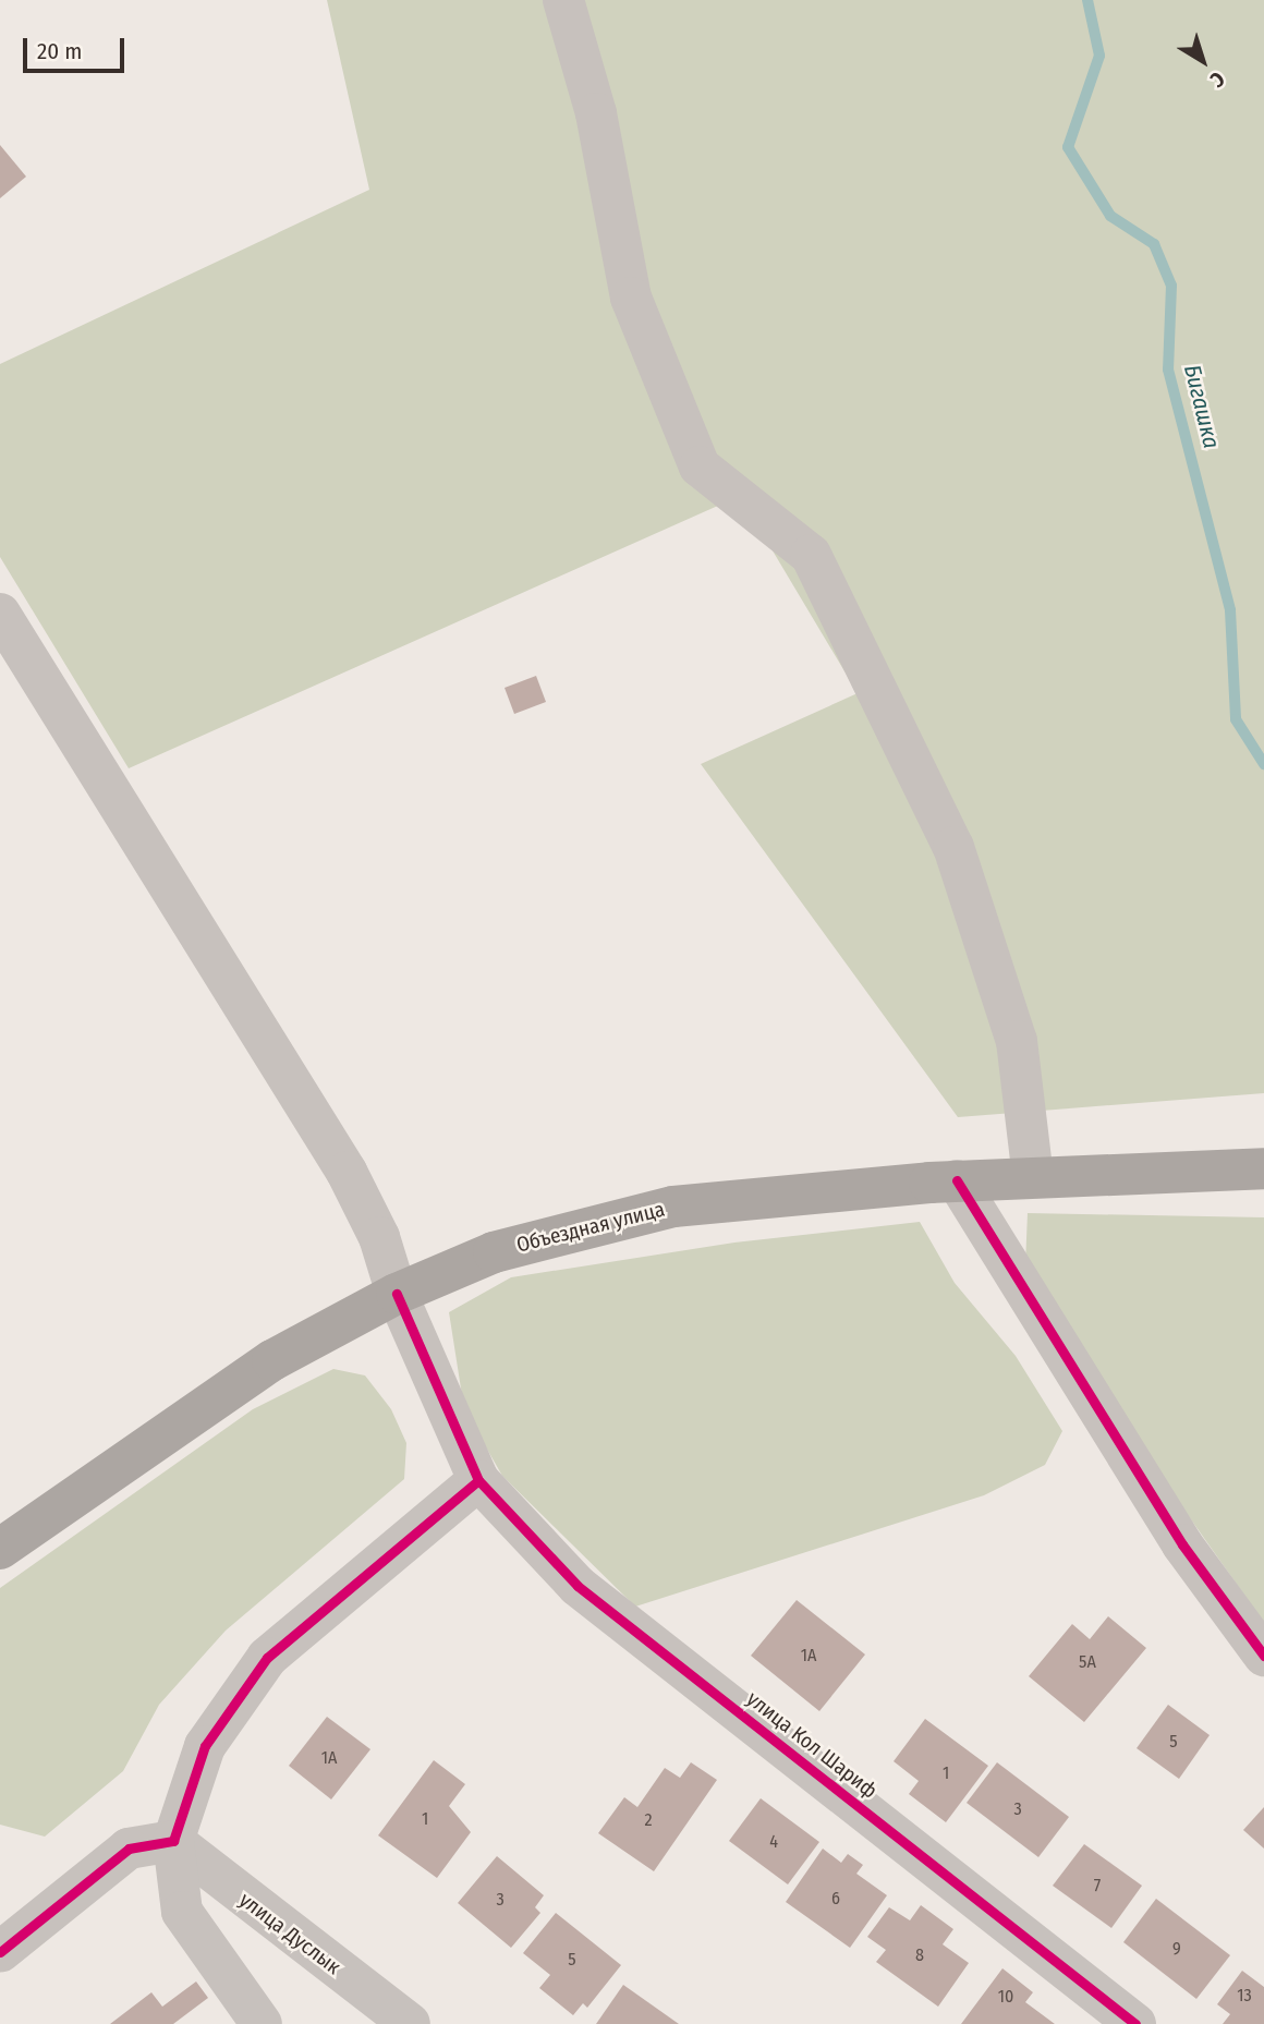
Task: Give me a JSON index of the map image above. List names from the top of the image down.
{
  "streets": {
    "main road": ["Объездная улица"],
    "street": ["улица Кол Шариф", "улица Дуслык"]
  },
  "crossings": [
    ["Объездная улица", "улица Кол Шариф"]
  ],
  "water": ["Бигашка"],
  "house_numbers": [
    "1А",
    "5А",
    "5",
    "1А",
    "1",
    "3",
    "1",
    "2",
    "4",
    "7",
    "6",
    "3",
    "9",
    "8",
    "5",
    "13",
    "10"
  ],
  "scale_bar": "20 m",
  "north": "bottom right"
}
